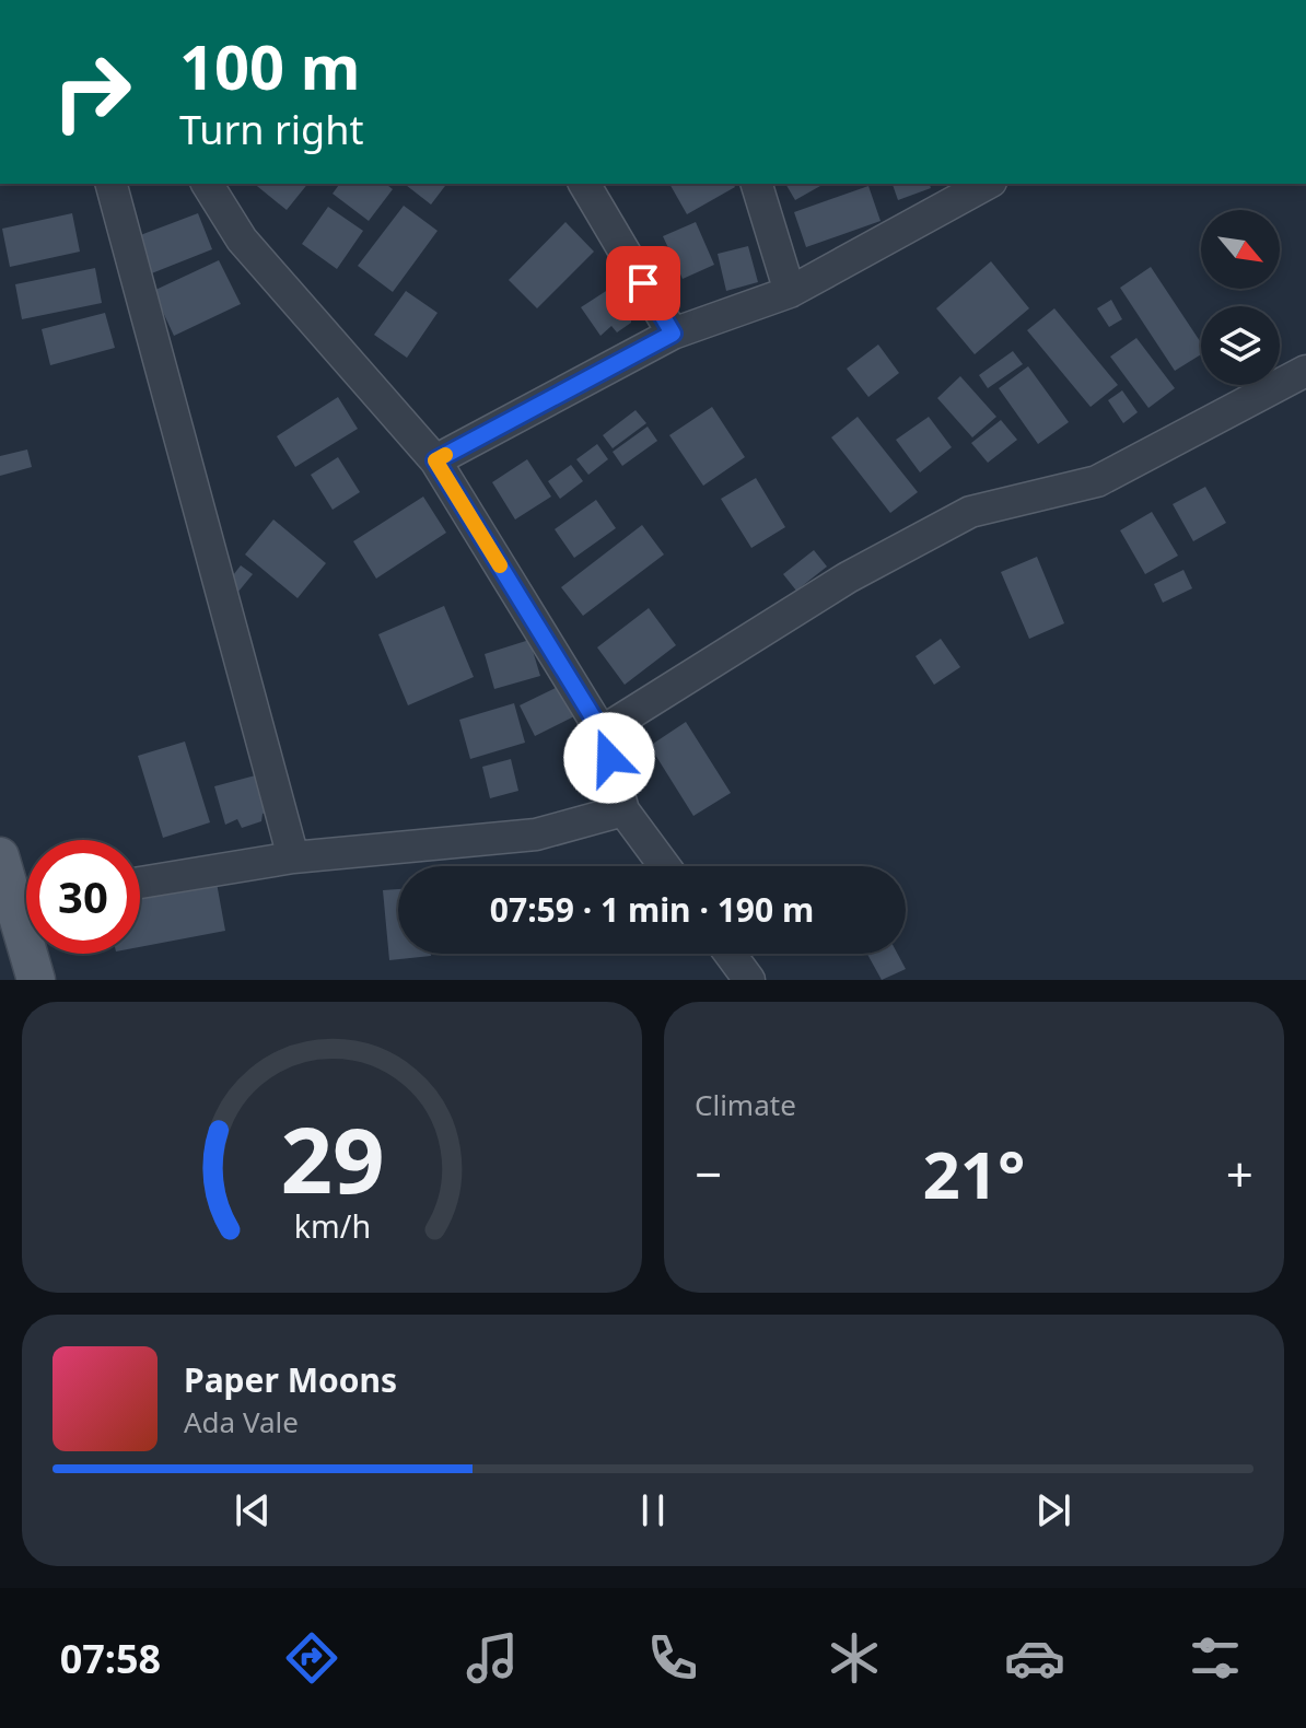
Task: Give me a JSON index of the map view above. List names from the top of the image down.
{
  "north": "bottom right",
  "page": {
    "turn": ["100 m", "Turn right"],
    "limit": "30",
    "trip": "07:59 · 1 min · 190 m",
    "tile": "Climate",
    "heat": ["−", "21°", "+"],
    "song": ["Paper Moons", "Ada Vale"],
    "tabs": "07:58",
    "gauge": ["29", "km/h"]
  }
}
